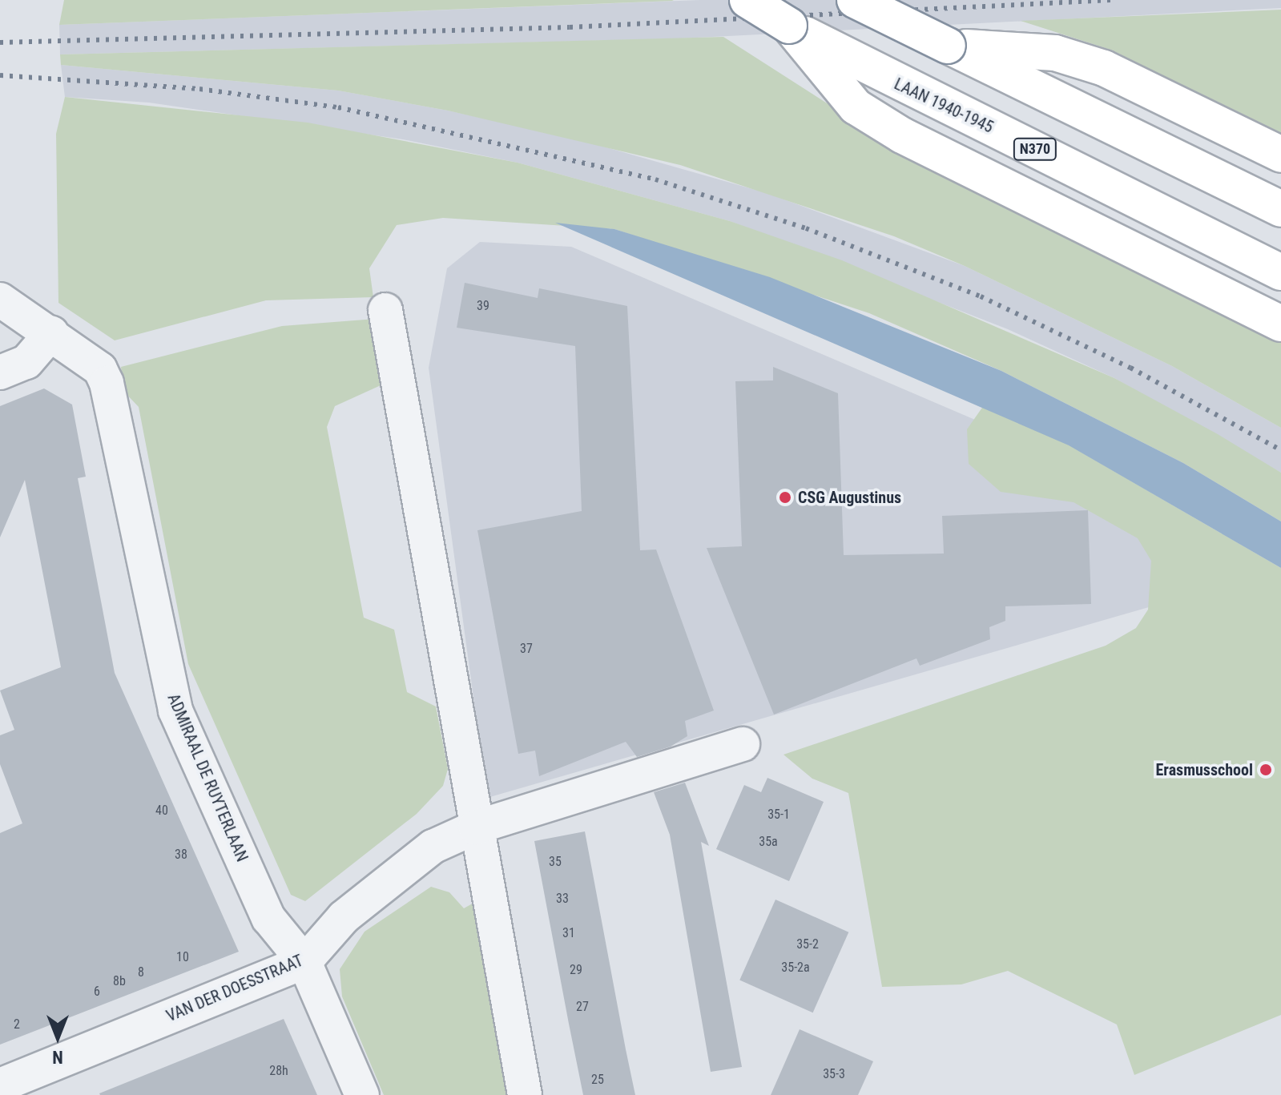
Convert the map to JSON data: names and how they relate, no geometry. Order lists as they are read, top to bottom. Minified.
{"streets":{"highway":["LAAN 1940-1945","N370"],"street":["ADMIRAAL DE RUYTERLAAN","VAN DER DOESSTRAAT"]},"crossings":[["LAAN 1940-1945","N370"],["ADMIRAAL DE RUYTERLAAN","VAN DER DOESSTRAAT"]],"places":["CSG Augustinus","Erasmusschool"],"house_numbers":["39","37","40","35-1","35a","38","35","33","31","35-2","10","35-2a","29","8","8b","6","27","2","28h","35-3","25"],"north":"bottom"}
